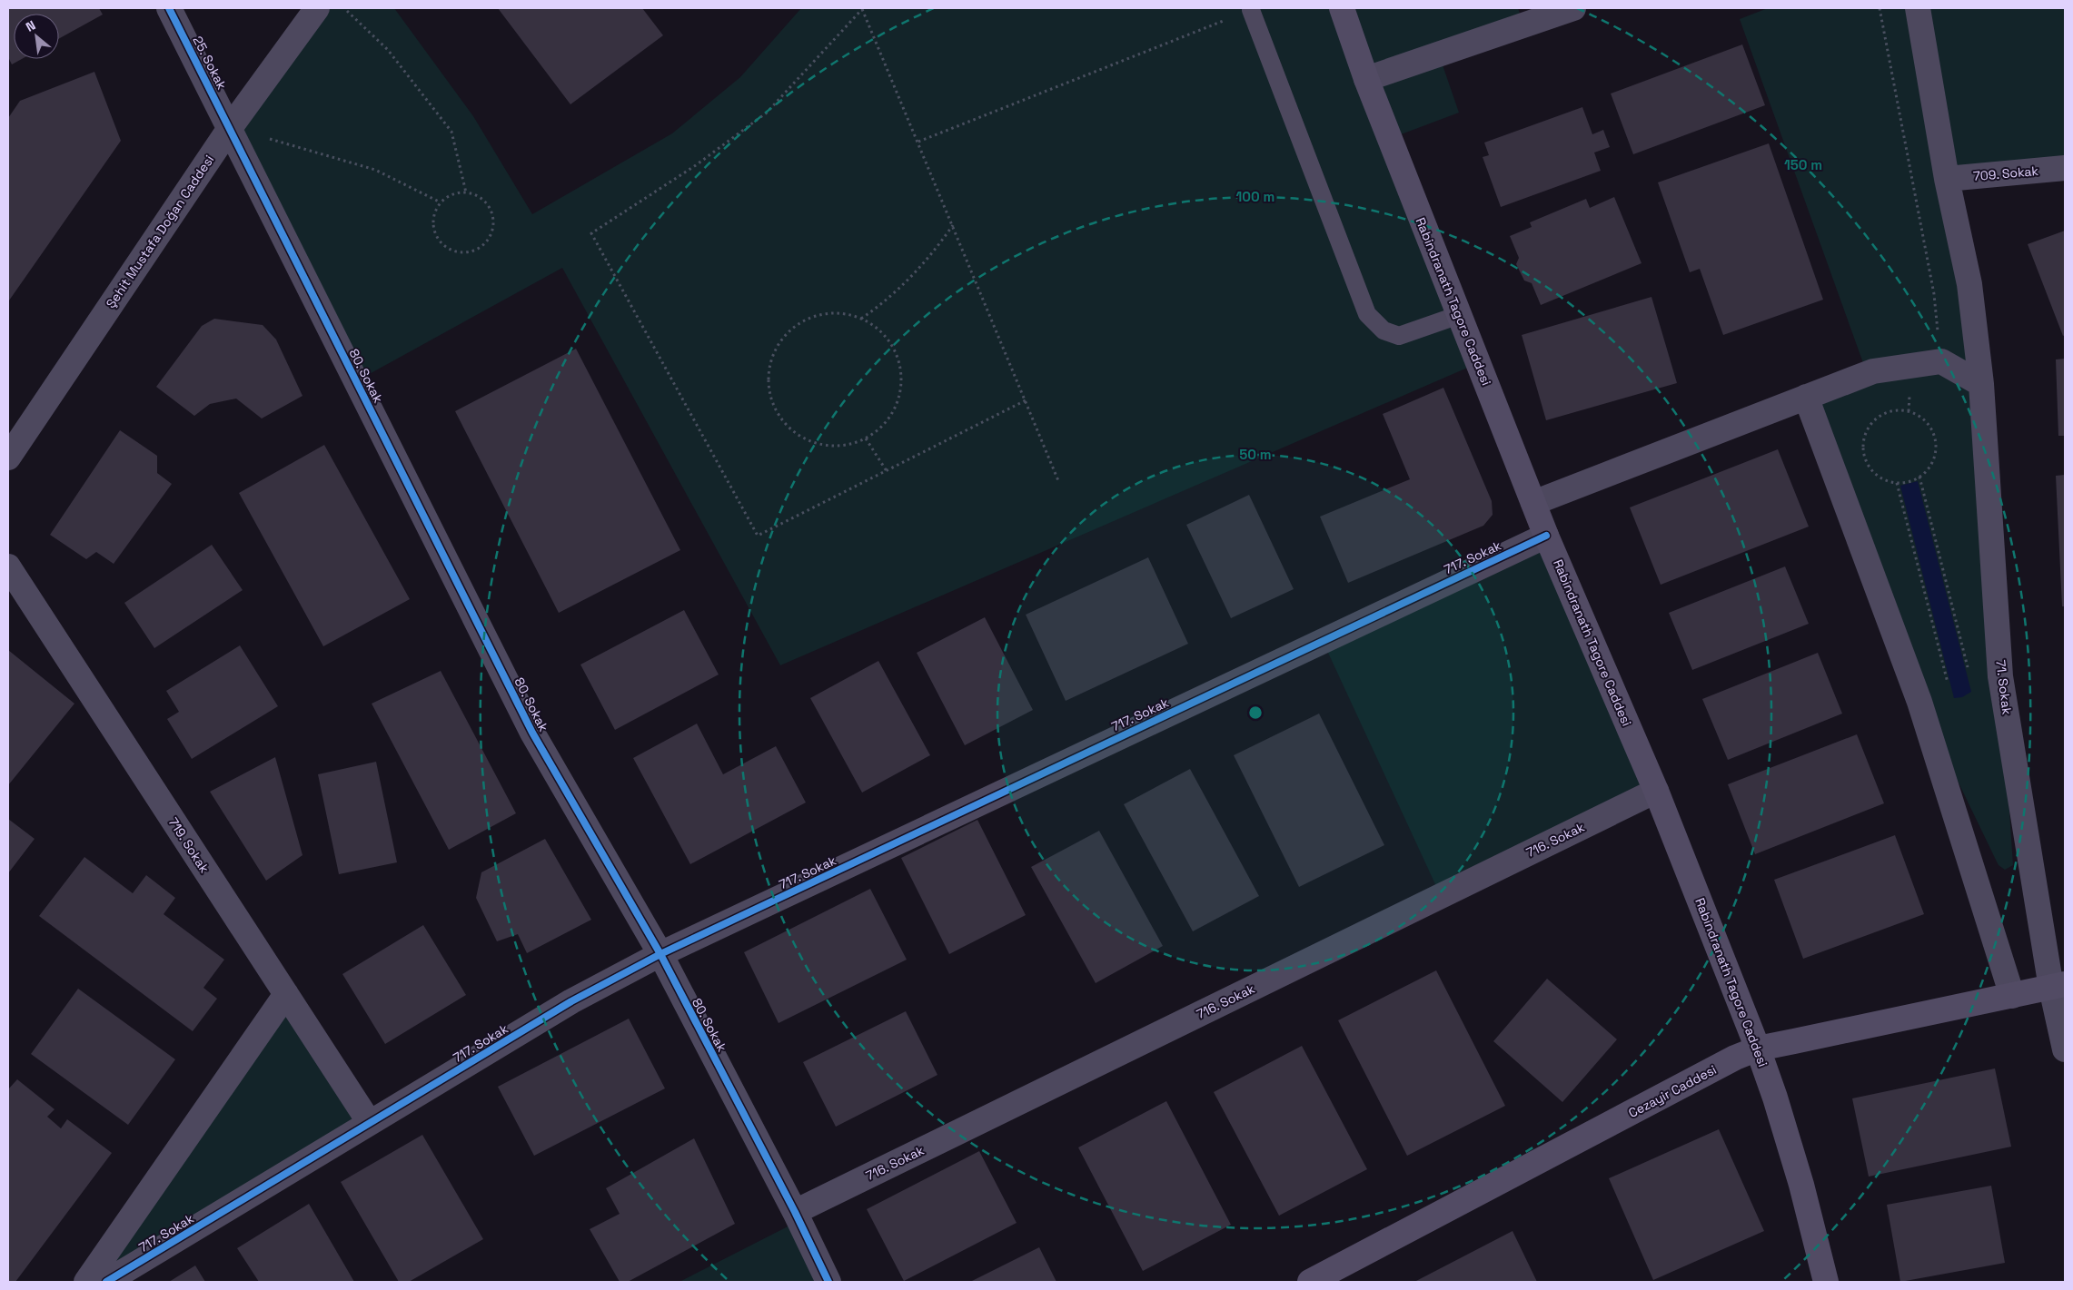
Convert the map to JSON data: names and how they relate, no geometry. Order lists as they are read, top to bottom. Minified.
{"streets":{"main road":["Rabindranath Tagore Caddesi","Cezayir Caddesi"],"street":["25. Sokak","709. Sokak","Şehit Mustafa Doğan Caddesi","80. Sokak","717. Sokak","71. Sokak","716. Sokak","719. Sokak"]},"crossings":[["25. Sokak","Şehit Mustafa Doğan Caddesi"],["25. Sokak","80. Sokak"],["709. Sokak","71. Sokak"],["Şehit Mustafa Doğan Caddesi","80. Sokak"],["Rabindranath Tagore Caddesi","717. Sokak"],["Rabindranath Tagore Caddesi","716. Sokak"],["Rabindranath Tagore Caddesi","Cezayir Caddesi"],["80. Sokak","717. Sokak"],["80. Sokak","716. Sokak"],["717. Sokak","719. Sokak"],["71. Sokak","Cezayir Caddesi"]],"north":"top left","rings":["150 m","100 m","50 m"]}
